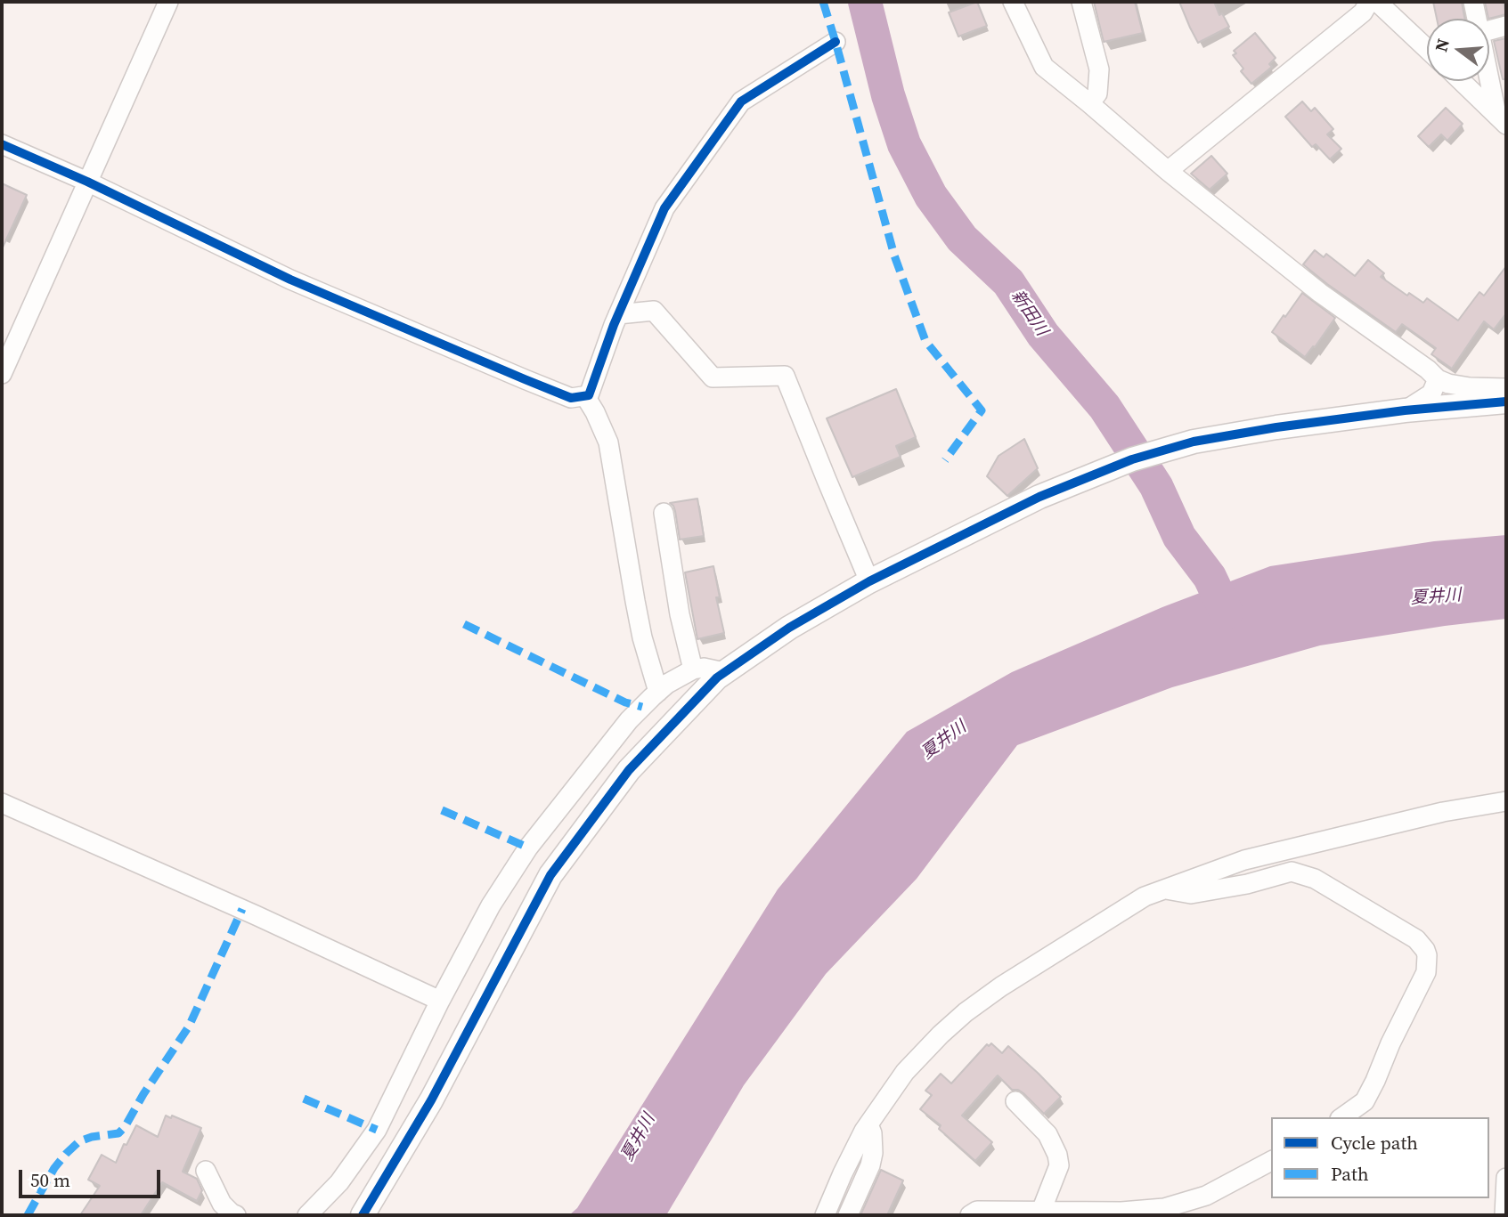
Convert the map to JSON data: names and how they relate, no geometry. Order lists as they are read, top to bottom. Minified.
{"water":["新田川","夏井川"],"legend":["Cycle path","Path"],"scale_bar":"50 m","north":"left"}
